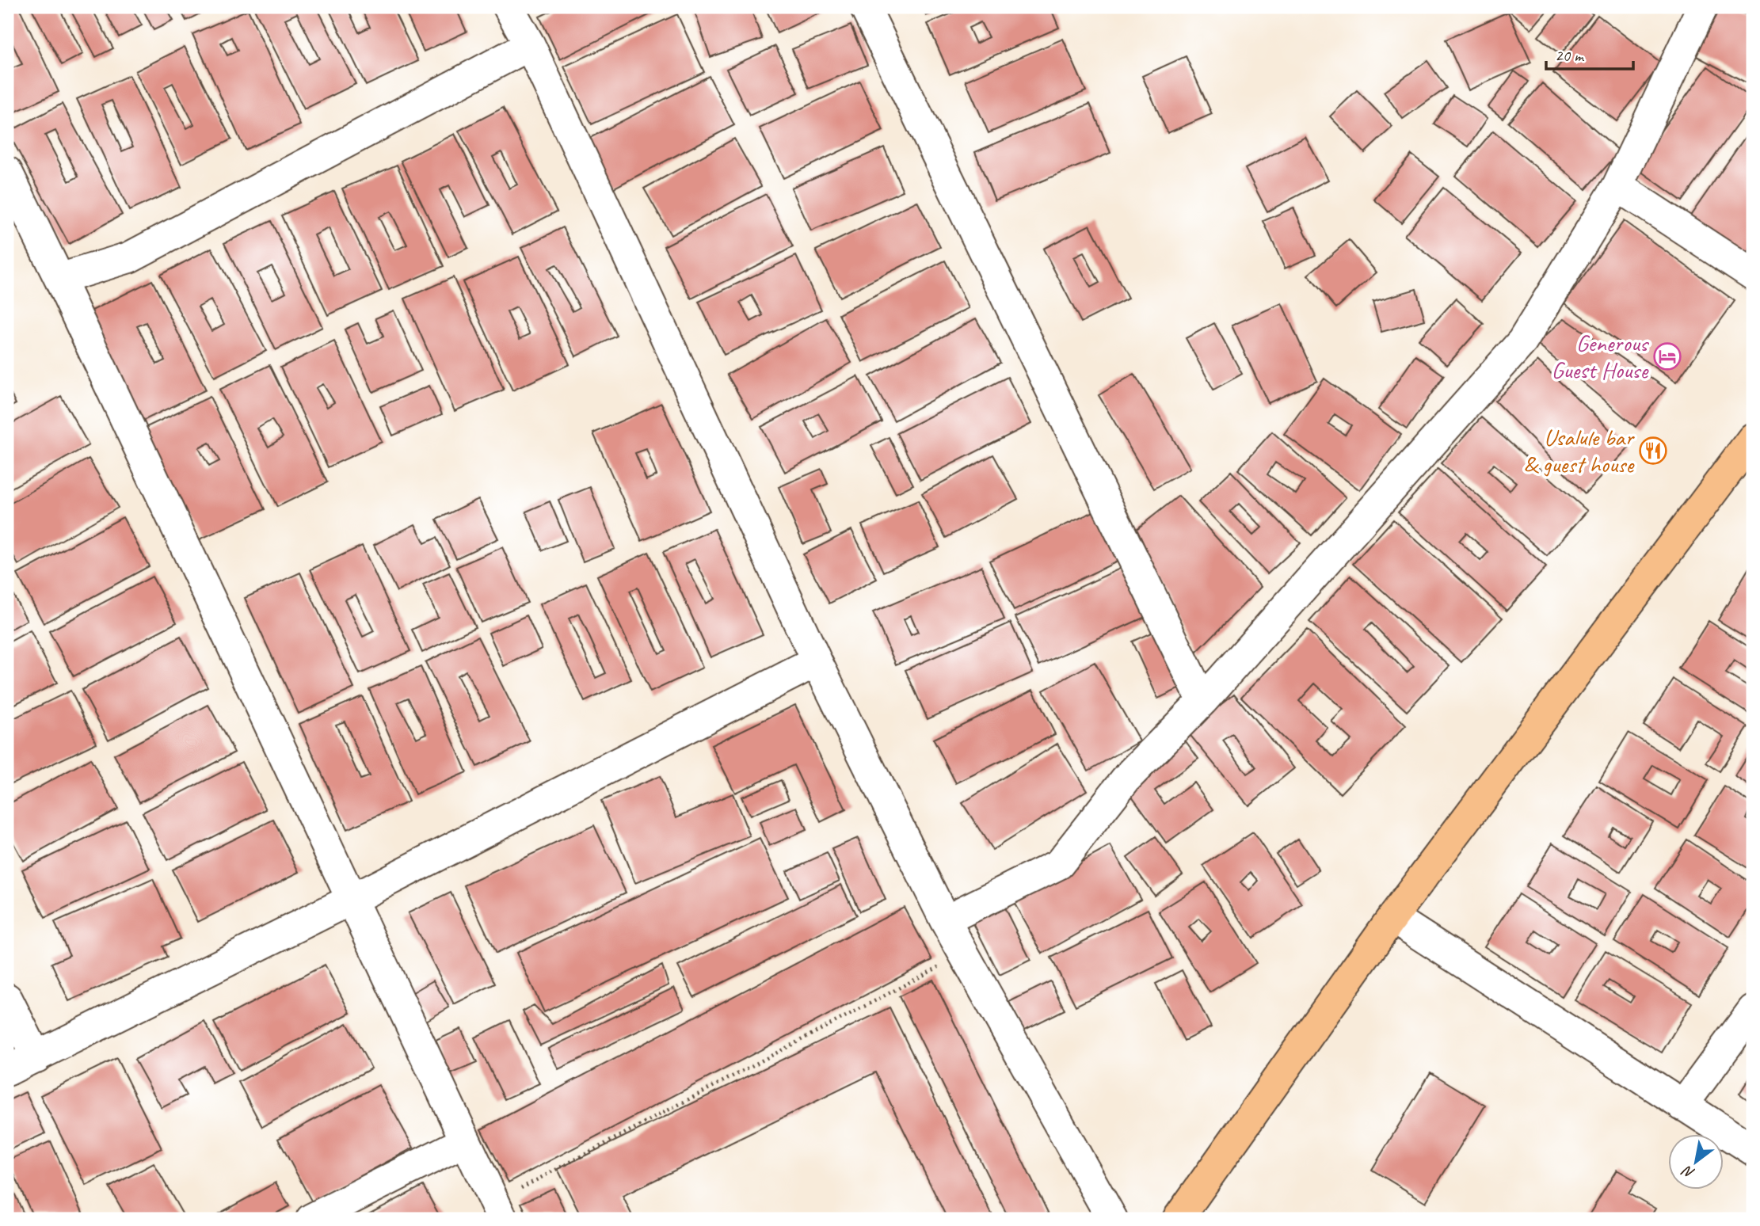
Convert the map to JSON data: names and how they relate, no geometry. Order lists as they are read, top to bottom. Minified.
{"places":{"hotel":["Generous Guest House"],"restaurant":["Usalule bar & guest house"]},"scale_bar":"20 m","north":"bottom left"}
